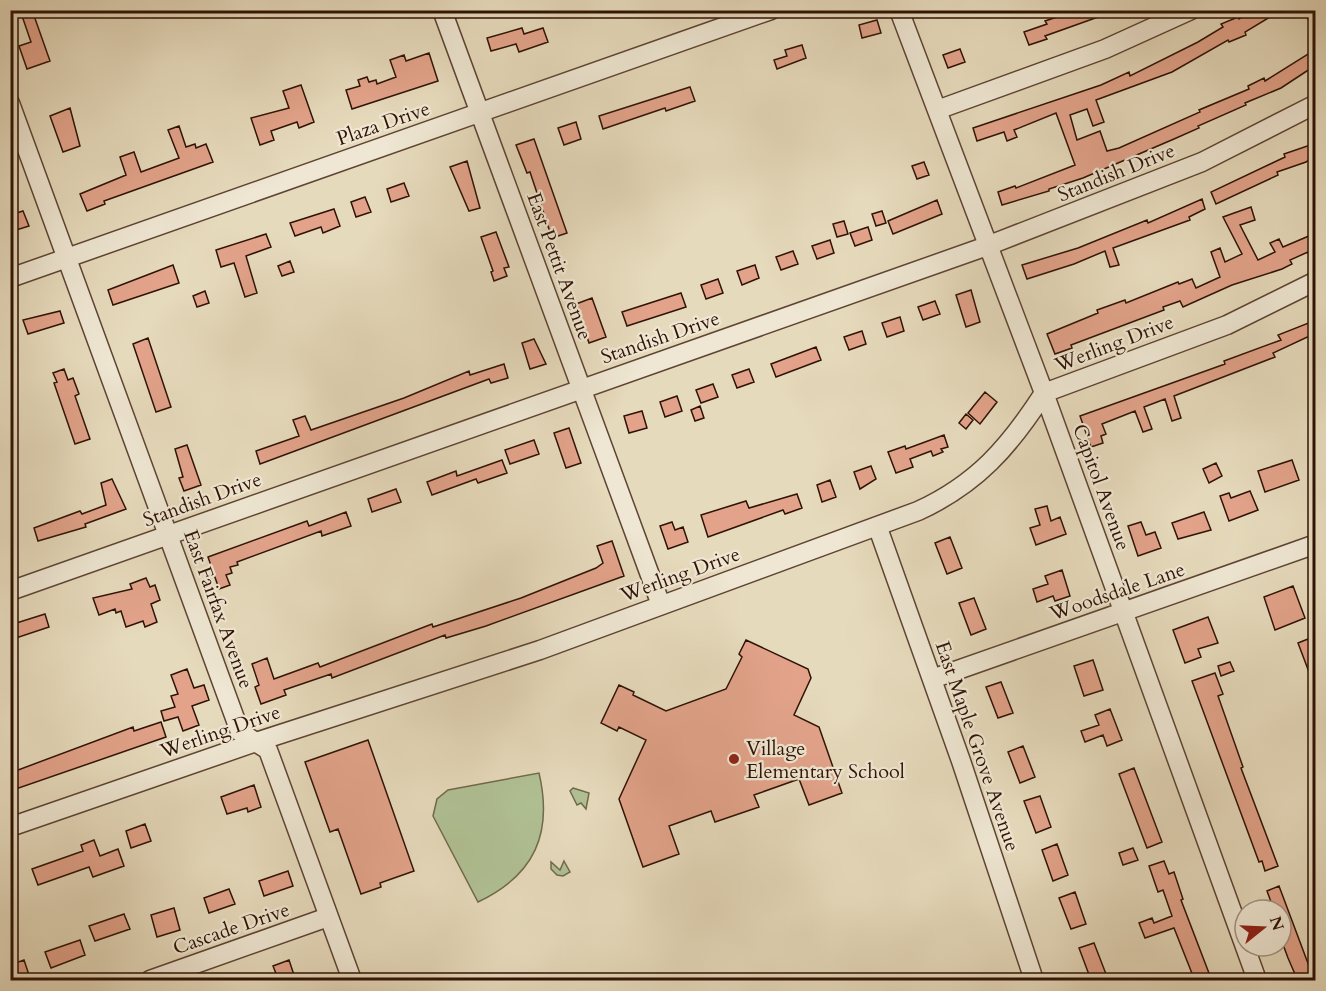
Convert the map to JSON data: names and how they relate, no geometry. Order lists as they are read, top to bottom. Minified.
{"streets":{"street":["Plaza Drive","Standish Drive","East Pettit Avenue","Werling Drive","Capitol Avenue","Woodsdale Lane","East Fairfax Avenue","East Maple Grove Avenue","Cascade Drive"]},"crossings":[["Plaza Drive","East Pettit Avenue"],["Plaza Drive","East Fairfax Avenue"],["Standish Drive","East Pettit Avenue"],["Standish Drive","Capitol Avenue"],["Standish Drive","East Fairfax Avenue"],["East Pettit Avenue","Werling Drive"],["Werling Drive","Capitol Avenue"],["Werling Drive","East Fairfax Avenue"],["Werling Drive","East Maple Grove Avenue"],["Capitol Avenue","Woodsdale Lane"],["Woodsdale Lane","East Maple Grove Avenue"],["East Fairfax Avenue","Cascade Drive"]],"places":["Village Elementary School"],"north":"right"}
